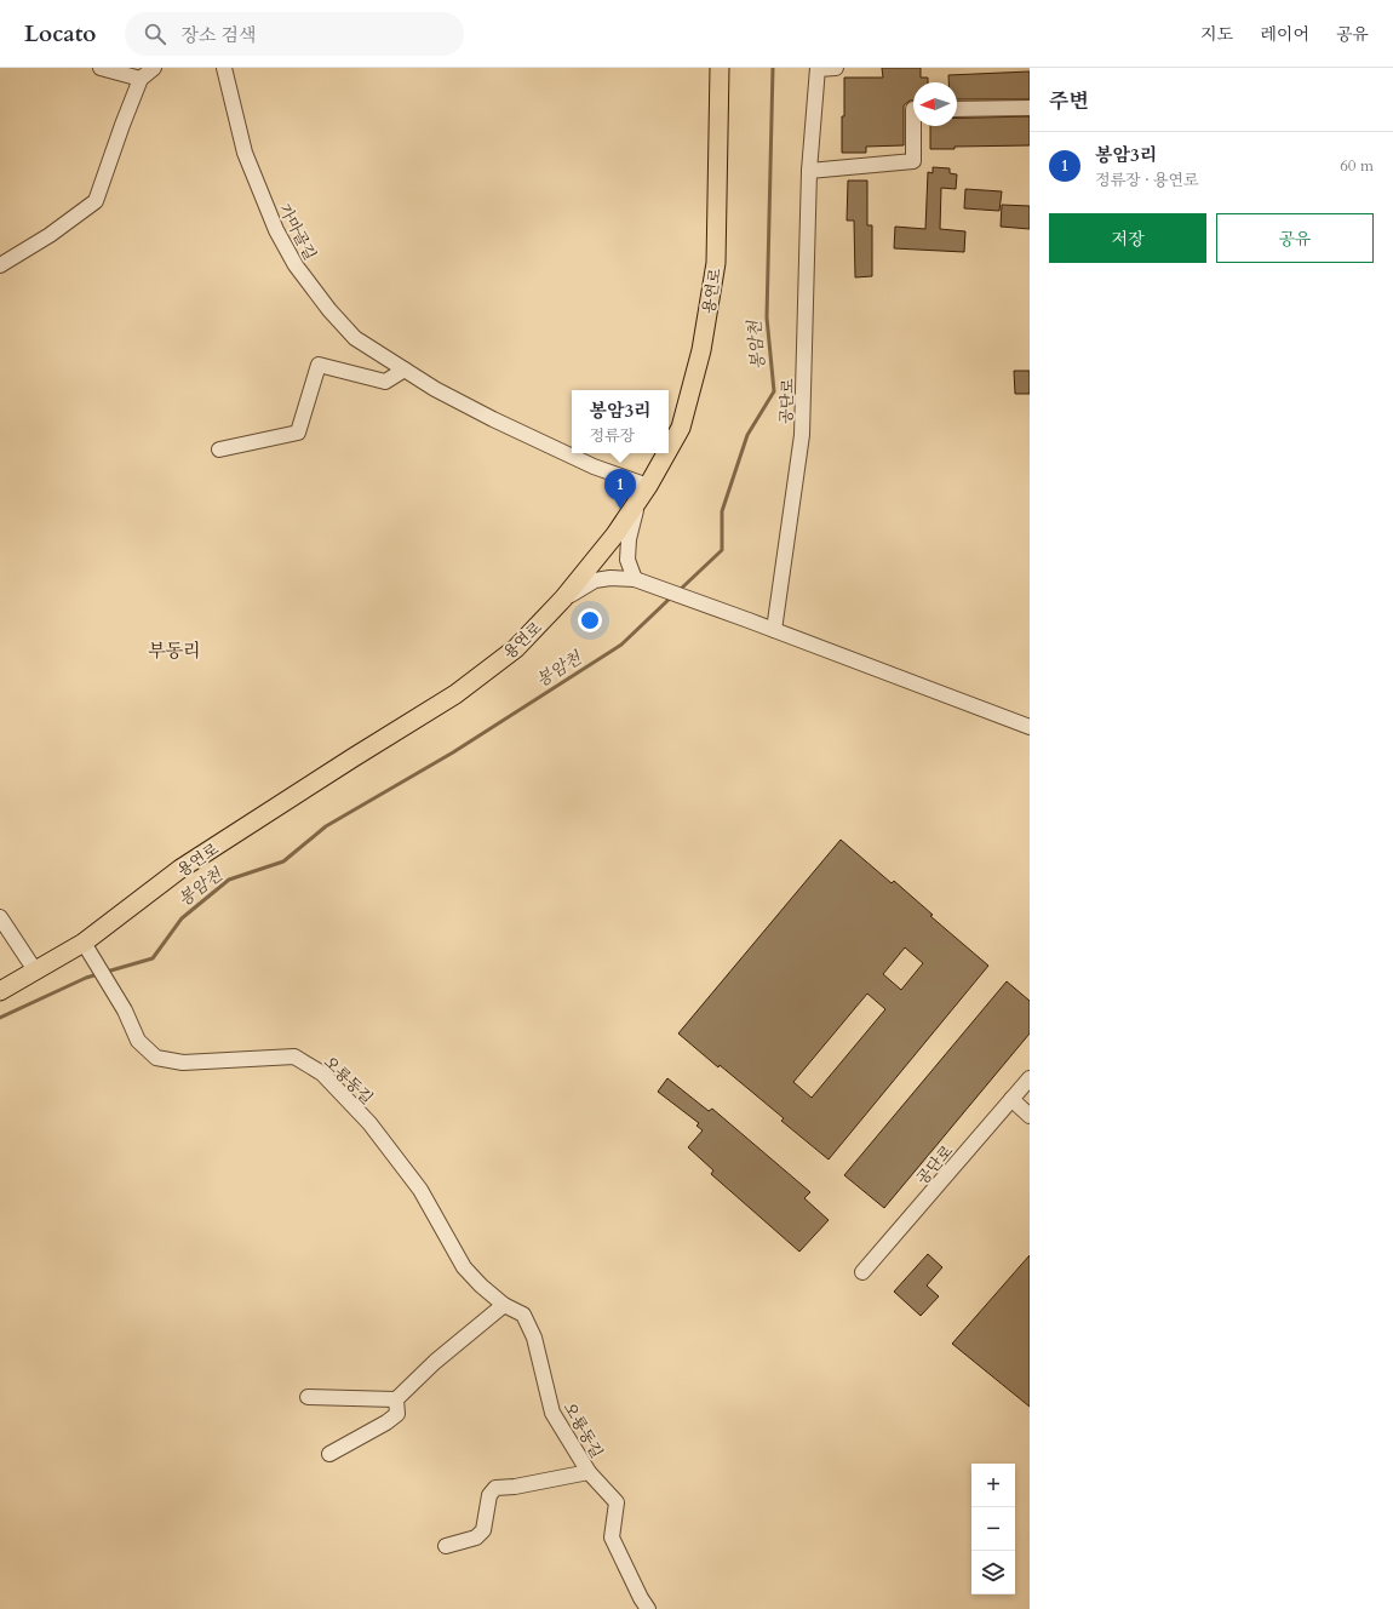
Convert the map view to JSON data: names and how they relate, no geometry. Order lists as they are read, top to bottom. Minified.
{"streets":{"main road":["용연로"],"street":["가마골길","공단로","오룡동길"]},"crossings":[["가마골길","용연로"],["용연로","오룡동길"]],"districts":["부동리"],"water":["봉암천"],"north":"left","page":{"header":"Locato","search":"장소 검색","nav":["지도","레이어","공유"],"heading":"주변","list":[{"mark":"1","name":"봉암3리","note":"정류장 · 용연로","value":"60 m"}],"buttons":["저장","공유"],"popup":["봉암3리","정류장"],"pins":"1","map_buttons":["+","−"]}}
